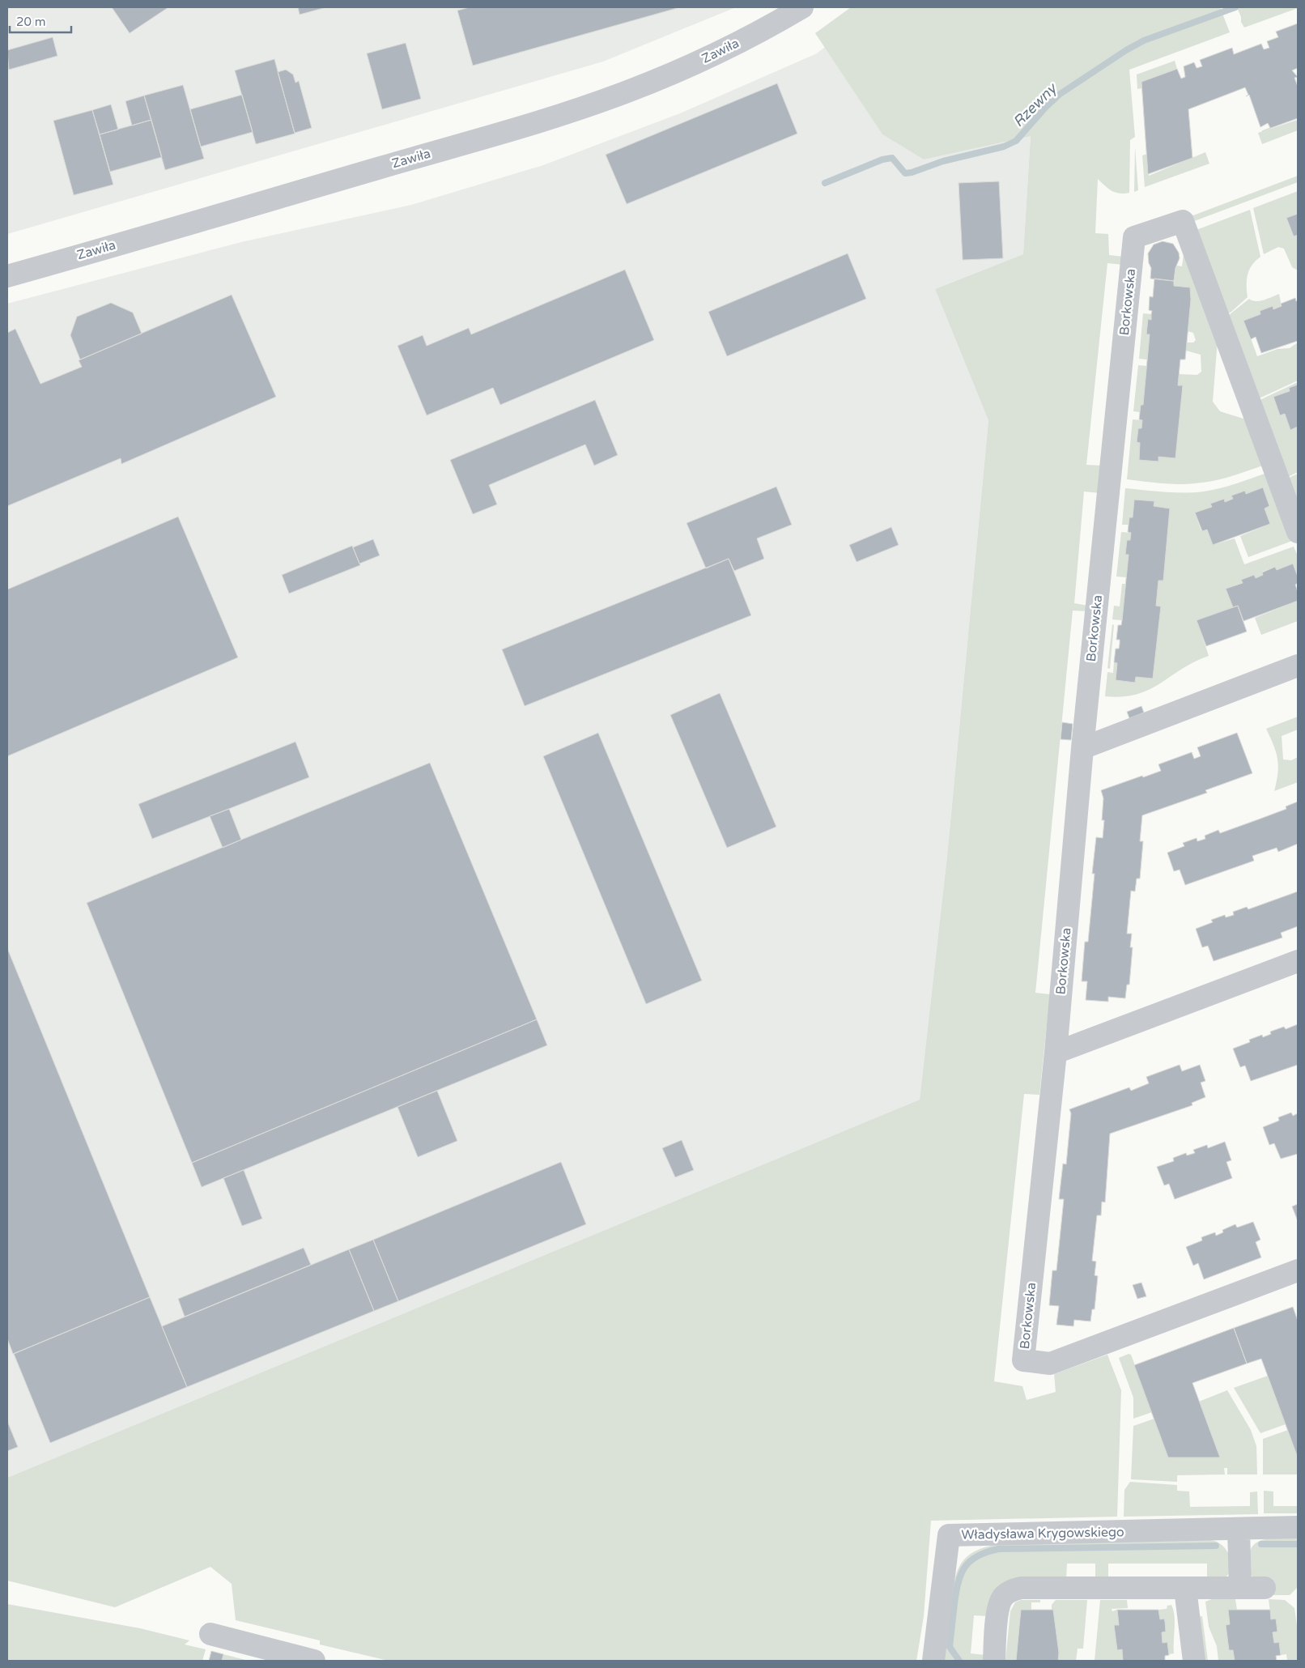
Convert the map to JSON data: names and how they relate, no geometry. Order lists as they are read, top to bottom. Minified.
{"streets":{"street":["Zawiła","Borkowska","Władysława Krygowskiego"]},"water":["Rzewny"],"scale_bar":"20 m"}
